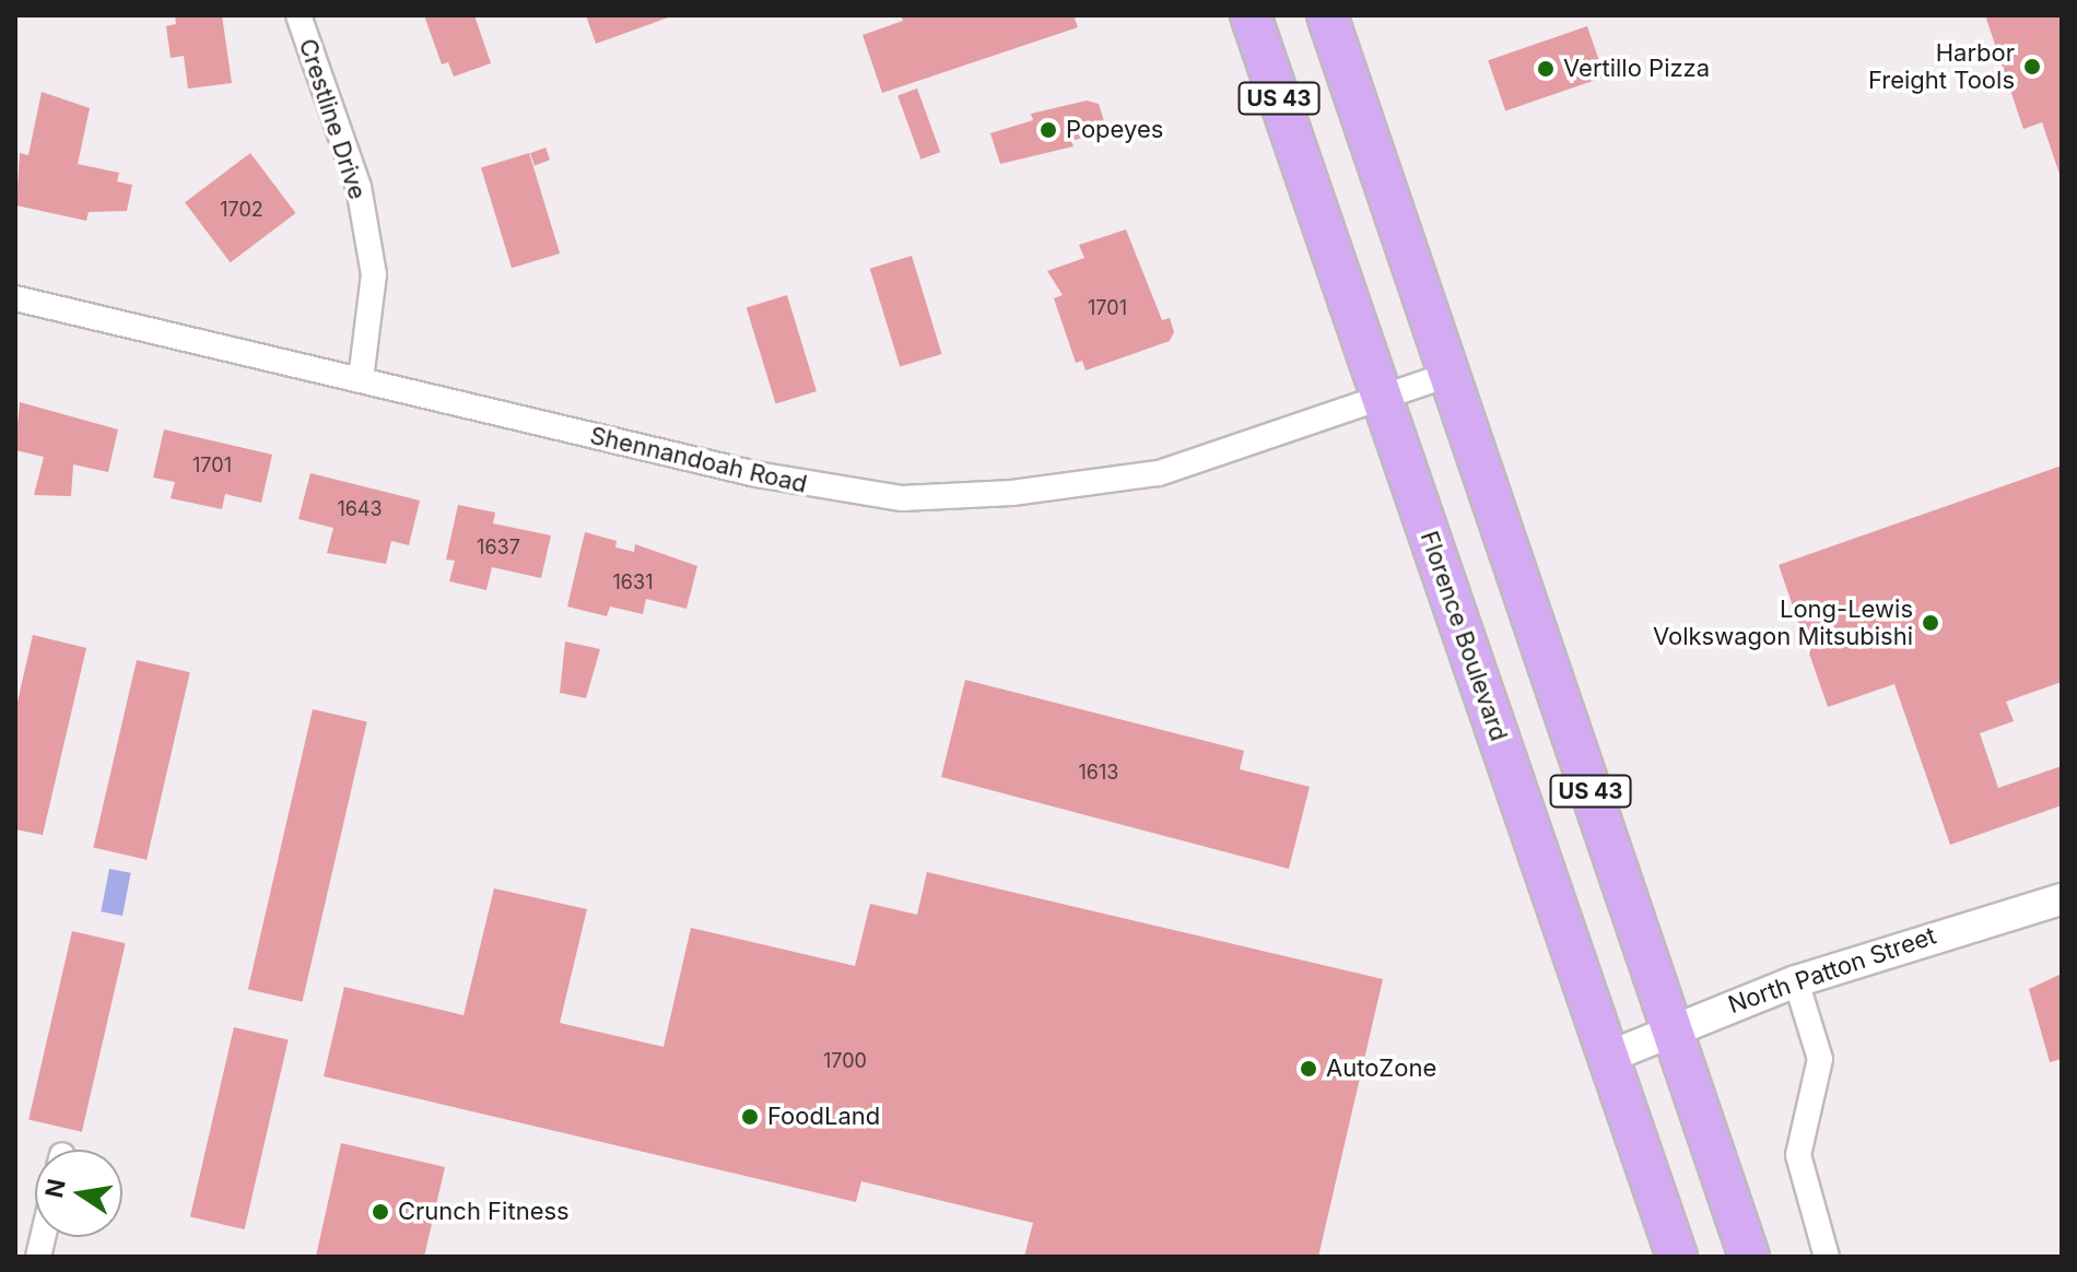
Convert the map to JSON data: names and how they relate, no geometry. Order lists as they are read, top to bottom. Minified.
{"streets":{"highway":["US 43","Florence Boulevard"],"street":["Crestline Drive","Shennandoah Road","North Patton Street"]},"crossings":[["US 43","Shennandoah Road"],["US 43","North Patton Street"],["Crestline Drive","Shennandoah Road"],["Shennandoah Road","Florence Boulevard"],["Florence Boulevard","North Patton Street"]],"places":["Harbor Freight Tools","Vertillo Pizza","Popeyes","Long-Lewis Volkswagon Mitsubishi","AutoZone","FoodLand","Crunch Fitness"],"house_numbers":["1702","1701","1701","1643","1637","1631","1613","1700"],"north":"left"}
